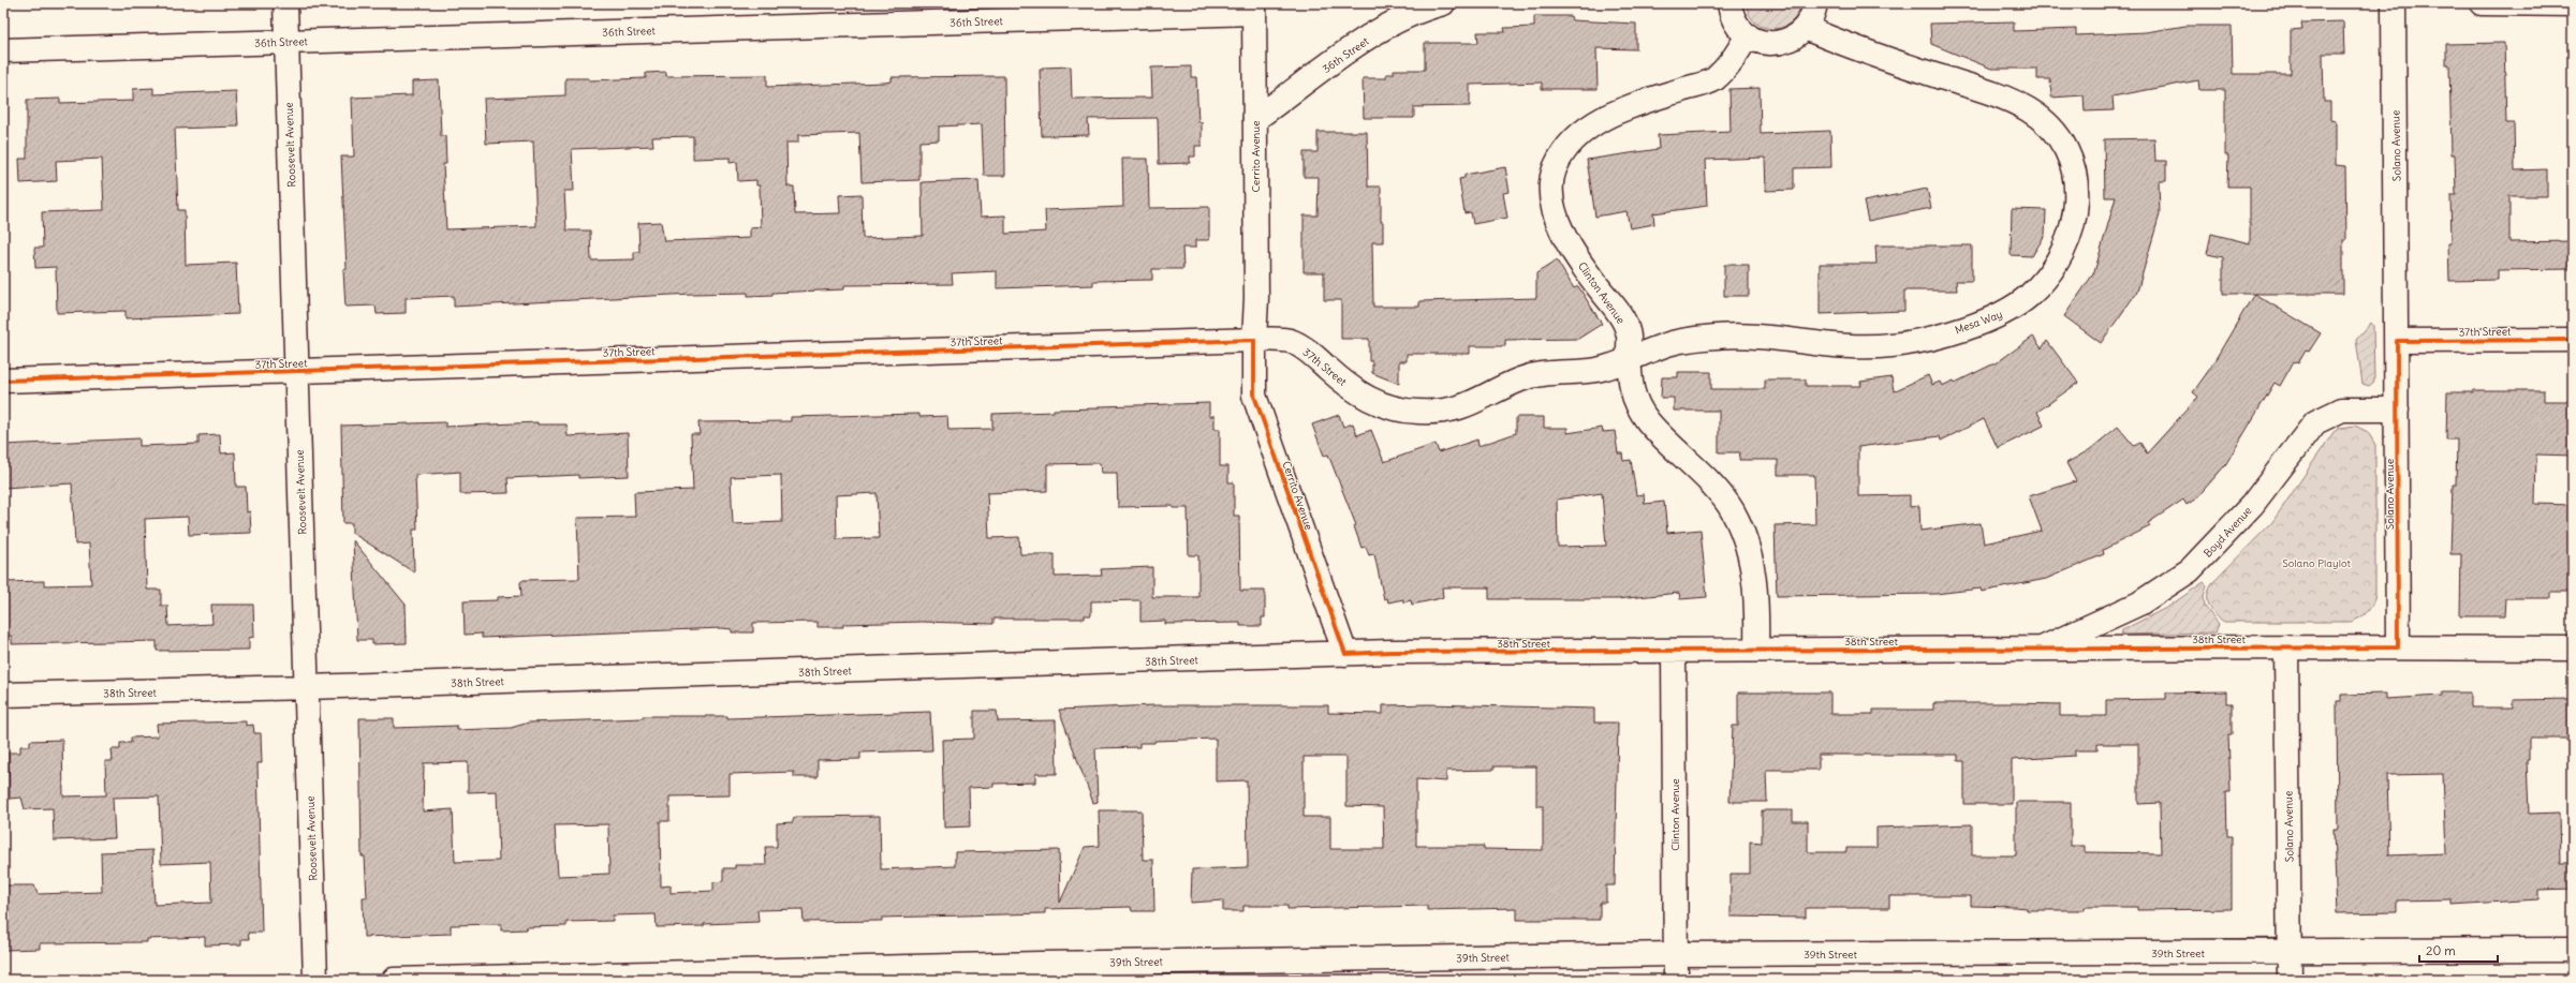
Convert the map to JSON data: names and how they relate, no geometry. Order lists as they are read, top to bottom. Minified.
{"streets":{"street":["36th Street","Roosevelt Avenue","Solano Avenue","Cerrito Avenue","Clinton Avenue","Mesa Way","37th Street","Boyd Avenue","38th Street","39th Street"]},"crossings":[["36th Street","Roosevelt Avenue"],["36th Street","Cerrito Avenue"],["Roosevelt Avenue","37th Street"],["Roosevelt Avenue","38th Street"],["Solano Avenue","37th Street"],["Solano Avenue","Boyd Avenue"],["Solano Avenue","38th Street"],["Solano Avenue","39th Street"],["Cerrito Avenue","37th Street"],["Cerrito Avenue","38th Street"],["Clinton Avenue","Mesa Way"],["Clinton Avenue","37th Street"],["Clinton Avenue","38th Street"],["Clinton Avenue","39th Street"],["Mesa Way","37th Street"],["Boyd Avenue","38th Street"]],"parks":["Solano Playlot"],"scale_bar":"20 m"}
